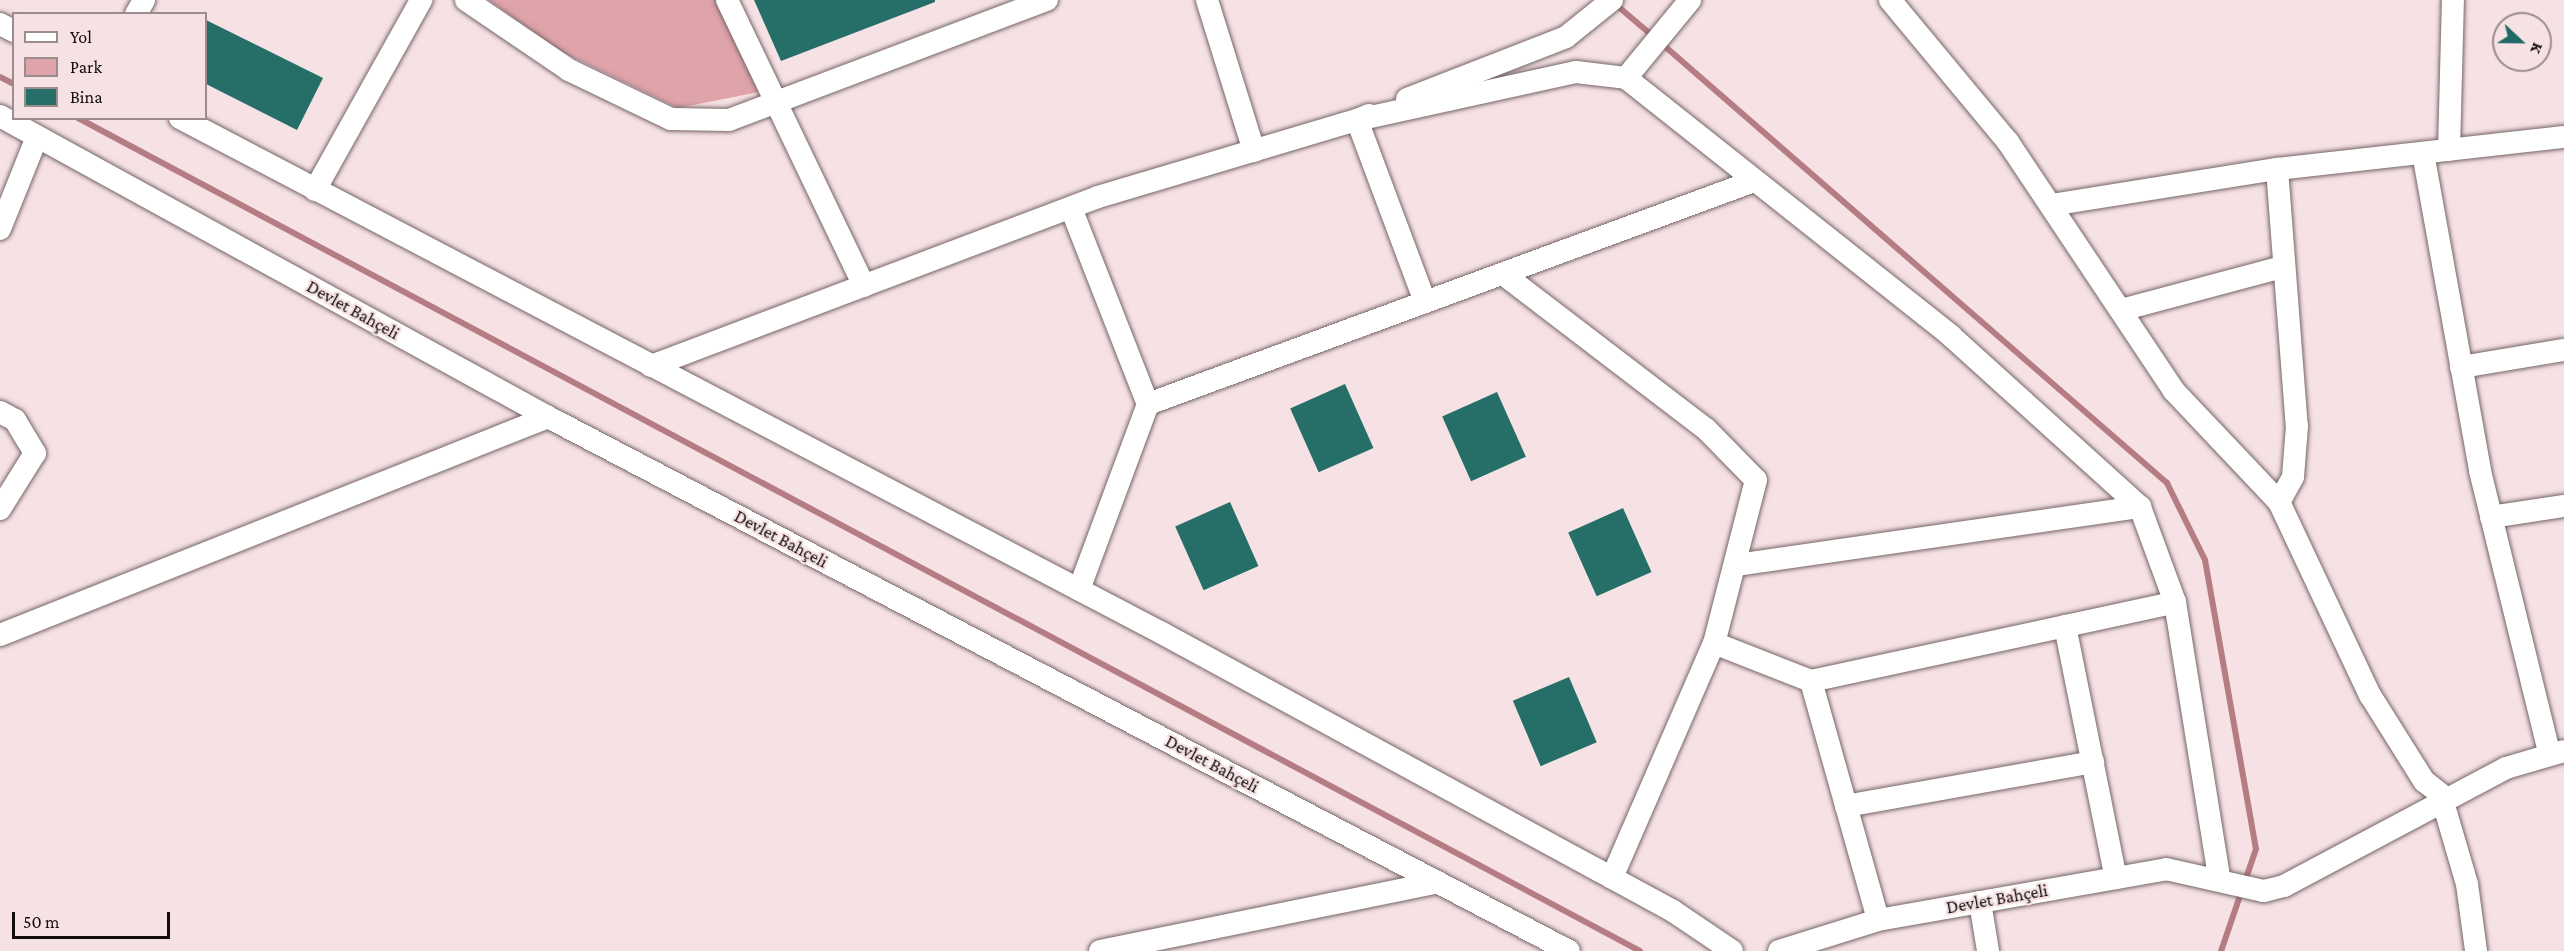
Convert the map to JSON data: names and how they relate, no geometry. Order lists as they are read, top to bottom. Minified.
{"streets":{"street":["Devlet Bahçeli"]},"legend":["Yol","Park","Bina"],"scale_bar":"50 m","north":"right"}
